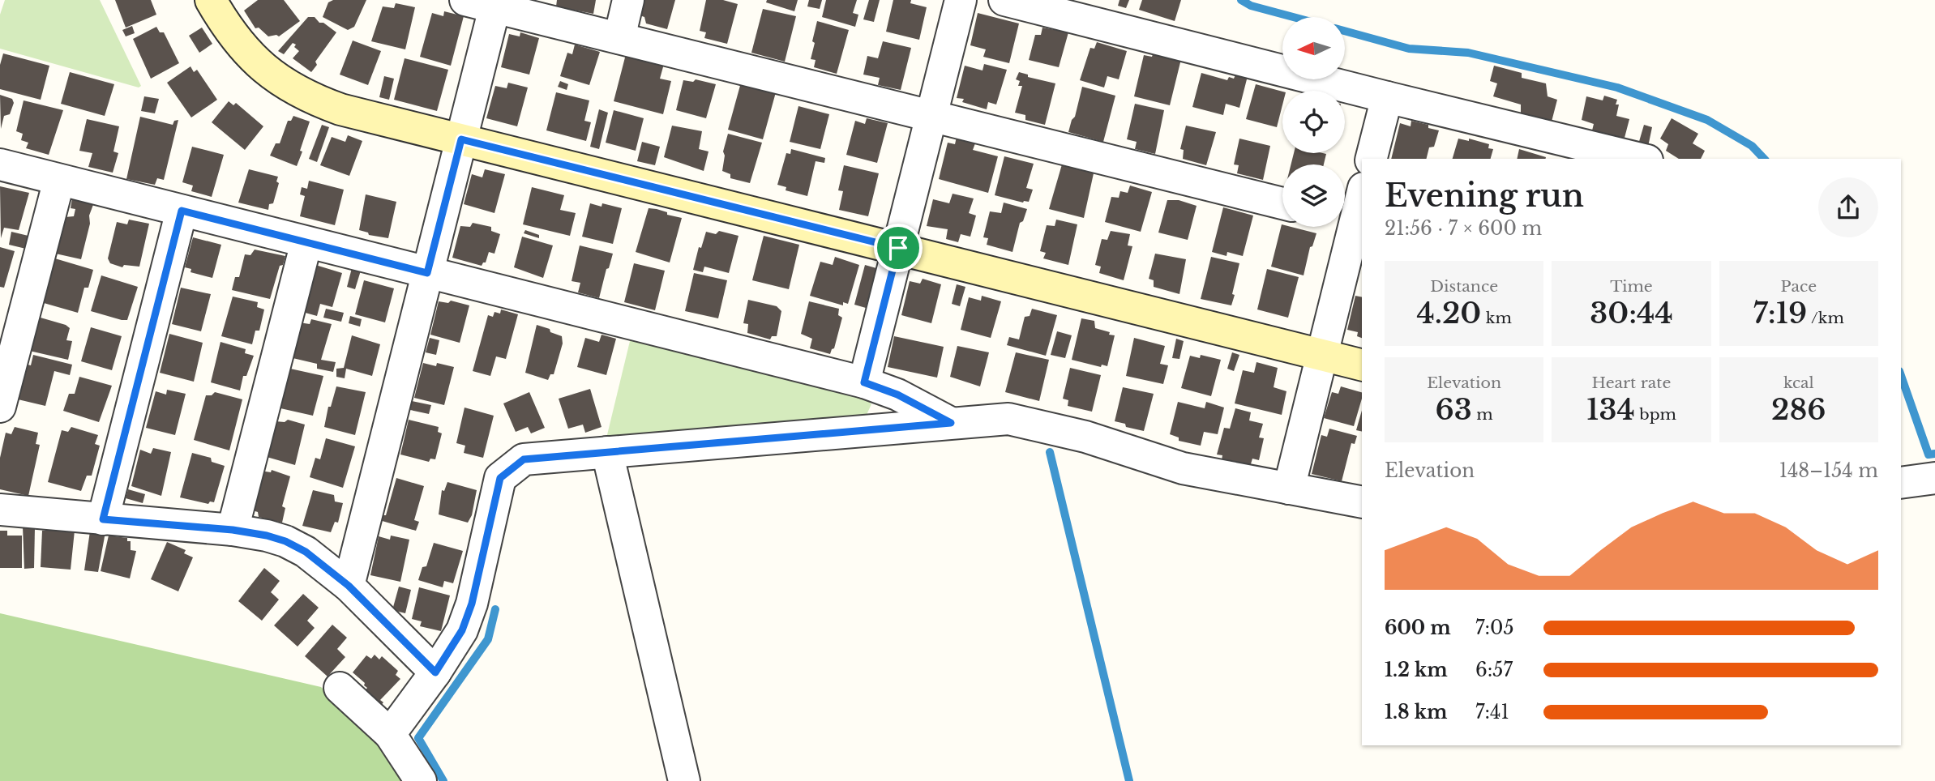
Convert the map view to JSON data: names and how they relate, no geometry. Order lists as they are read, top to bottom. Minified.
{"north":"left","page":{"heading":["Evening run","21:56 · 7 × 600 m"],"stats":[["Distance","4.20 km"],["Time","30:44"],["Pace","7:19 /km"],["Elevation","63 m"],["Heart rate","134 bpm"],["kcal","286"]],"chart":["Elevation","148–154 m"],"list":[{"name":"600 m","note":"7:05"},{"name":"1.2 km","note":"6:57"},{"name":"1.8 km","note":"7:41"}]}}
